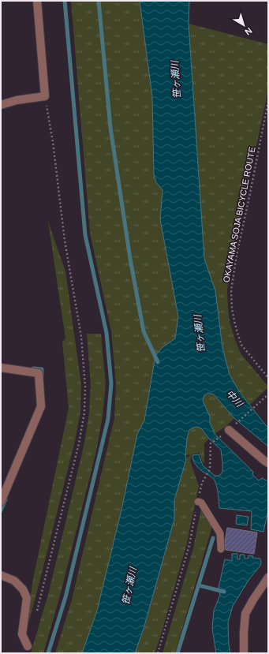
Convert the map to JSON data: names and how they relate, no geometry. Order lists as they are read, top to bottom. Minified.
{"streets":{"path":["OKAYAMA SOJA BICYCLE ROUTE"]},"water":["笹ヶ瀬川","中川"],"north":"bottom right"}
